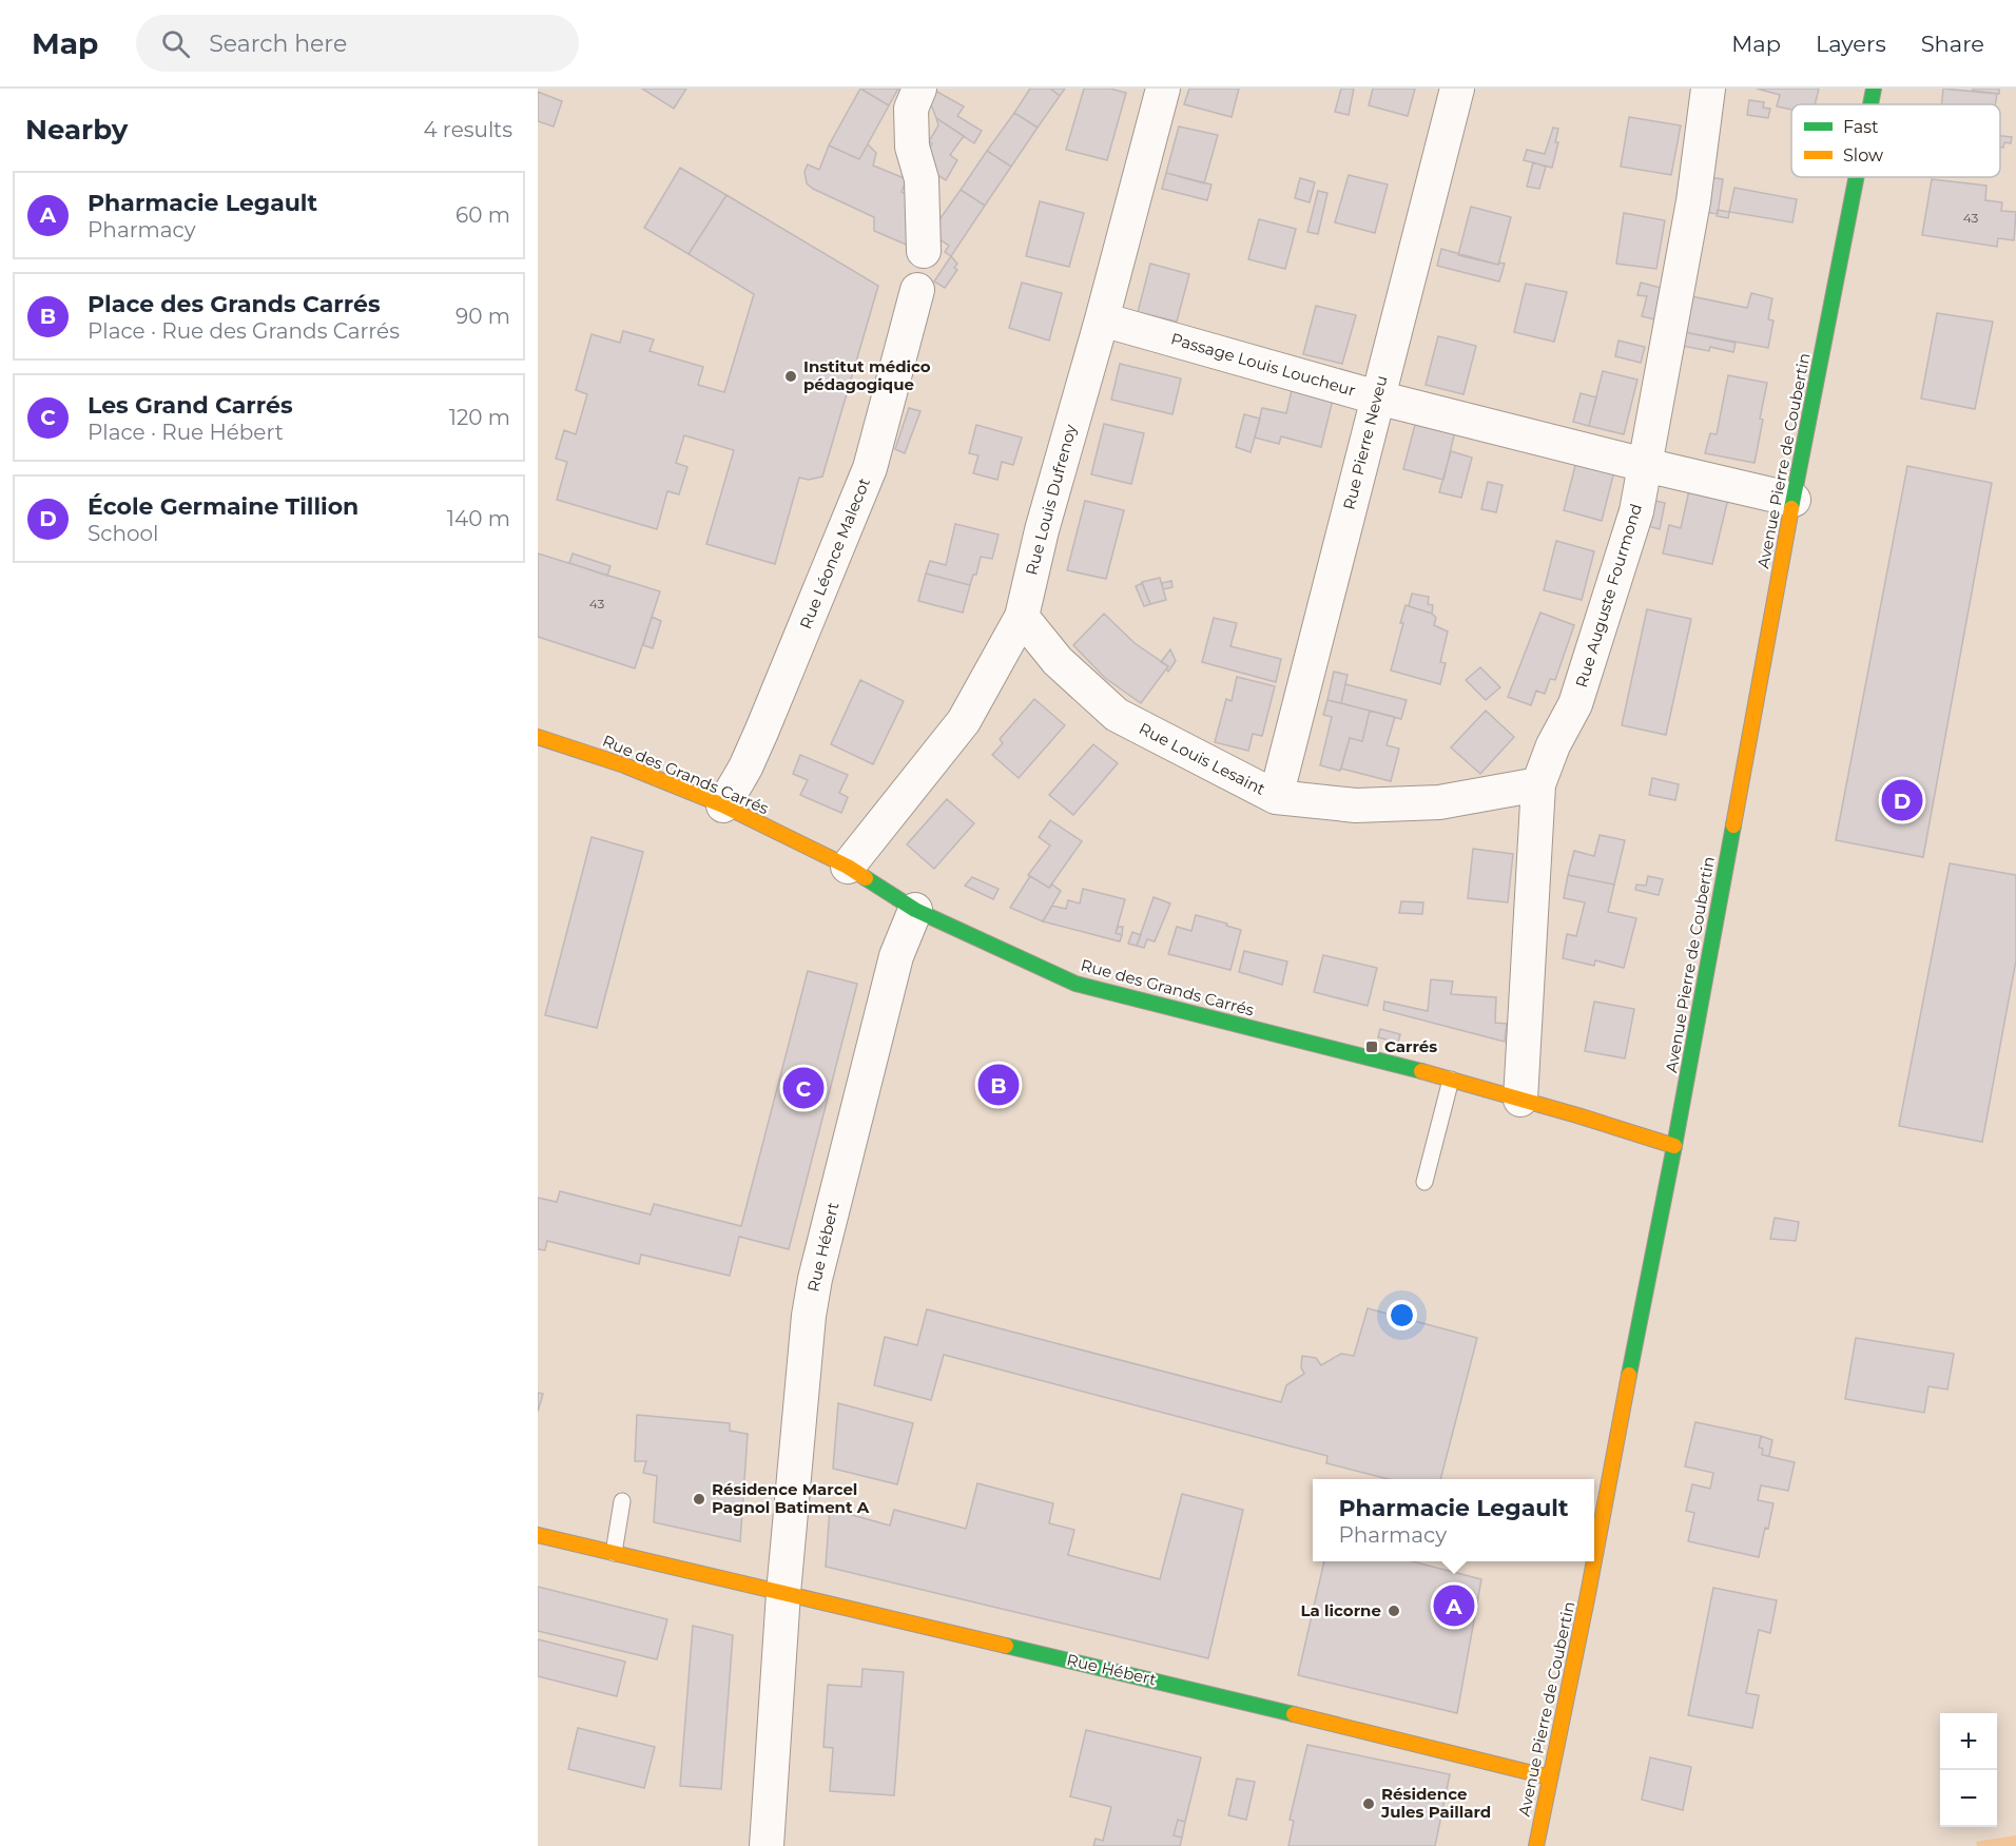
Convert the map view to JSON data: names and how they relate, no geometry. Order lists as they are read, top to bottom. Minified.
{"streets":{"street":["Passage Louis Loucheur","Rue Pierre Neveu","Avenue Pierre de Coubertin","Rue Louis Dufrenoy","Rue Léonce Malecot","Rue Auguste Fourmond","Rue Louis Lesaint","Rue des Grands Carrés","Rue Hébert"]},"crossings":[["Passage Louis Loucheur","Rue Pierre Neveu"],["Passage Louis Loucheur","Avenue Pierre de Coubertin"],["Passage Louis Loucheur","Rue Louis Dufrenoy"],["Passage Louis Loucheur","Rue Auguste Fourmond"],["Rue Pierre Neveu","Rue Louis Lesaint"],["Avenue Pierre de Coubertin","Rue des Grands Carrés"],["Avenue Pierre de Coubertin","Rue Hébert"],["Rue Louis Dufrenoy","Rue Louis Lesaint"],["Rue Louis Dufrenoy","Rue des Grands Carrés"],["Rue Léonce Malecot","Rue des Grands Carrés"],["Rue Auguste Fourmond","Rue Louis Lesaint"],["Rue Auguste Fourmond","Rue des Grands Carrés"],["Rue des Grands Carrés","Rue Hébert"]],"places":{"other":["Institut médico pédagogique","Résidence Marcel Pagnol Batiment A","La licorne","Résidence Jules Paillard"],"transit":["Carrés"]},"house_numbers":["43","43"],"legend":["Fast","Slow"],"page":{"header":"Map","search":"Search here","nav":["Map","Layers","Share"],"heading":["Nearby","4 results"],"list":[{"mark":"A","name":"Pharmacie Legault","note":"Pharmacy","value":"60 m"},{"mark":"B","name":"Place des Grands Carrés","note":"Place · Rue des Grands Carrés","value":"90 m"},{"mark":"C","name":"Les Grand Carrés","note":"Place · Rue Hébert","value":"120 m"},{"mark":"D","name":"École Germaine Tillion","note":"School","value":"140 m"}],"pins":["D","B","C","A"],"popup":["Pharmacie Legault","Pharmacy"],"map_buttons":["+","−"]}}
